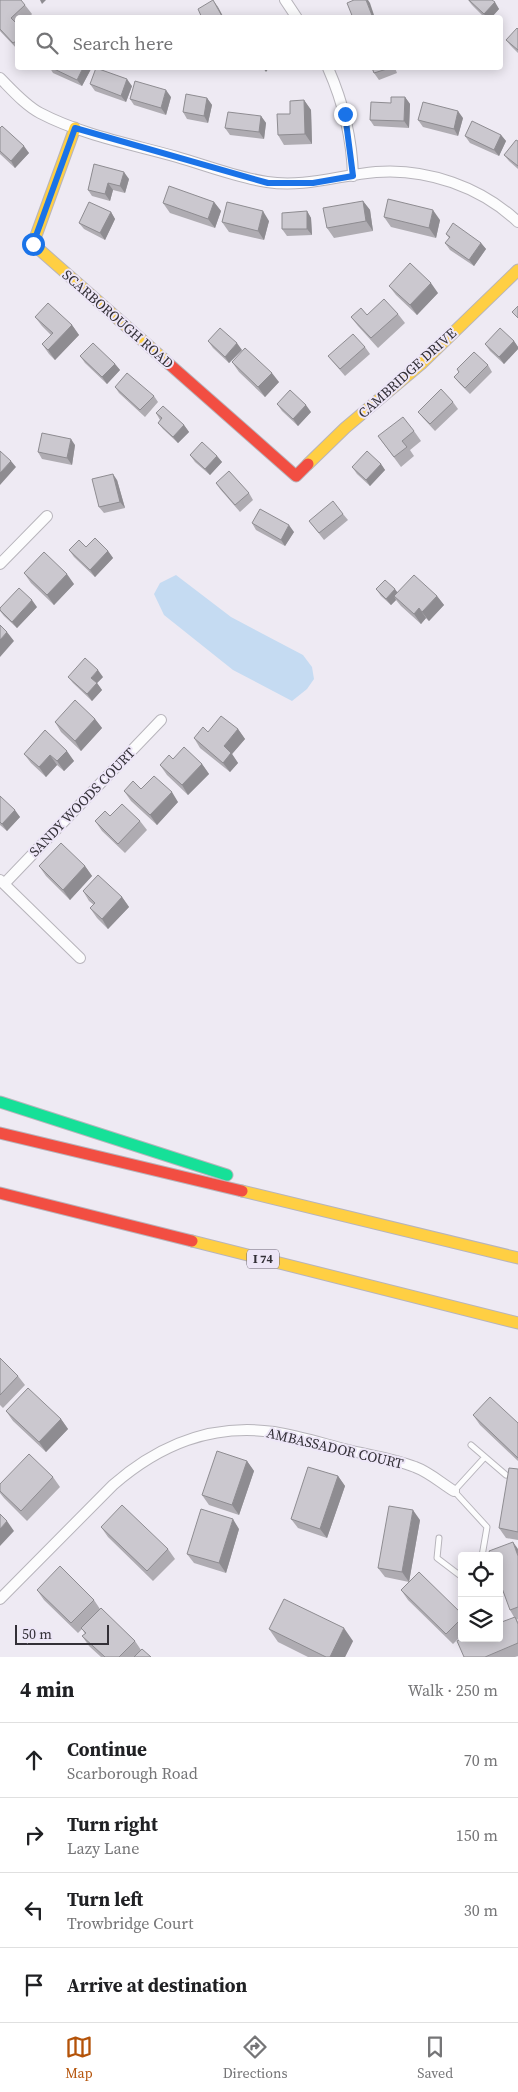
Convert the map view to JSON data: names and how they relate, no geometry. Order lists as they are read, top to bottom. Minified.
{"streets":{"main road":["SCARBOROUGH ROAD","CAMBRIDGE DRIVE","I 74"],"street":["SANDY WOODS COURT","AMBASSADOR COURT"]},"crossings":[["SCARBOROUGH ROAD","CAMBRIDGE DRIVE"]],"scale_bar":"50 m","page":{"search":"Search here","scale":"50 m","heading":["4 min","Walk · 250 m"],"list":[["Continue","Scarborough Road","70 m"],["Turn right","Lazy Lane","150 m"],["Turn left","Trowbridge Court","30 m"],"Arrive at destination"],"nav":["Map","Directions","Saved"]}}
